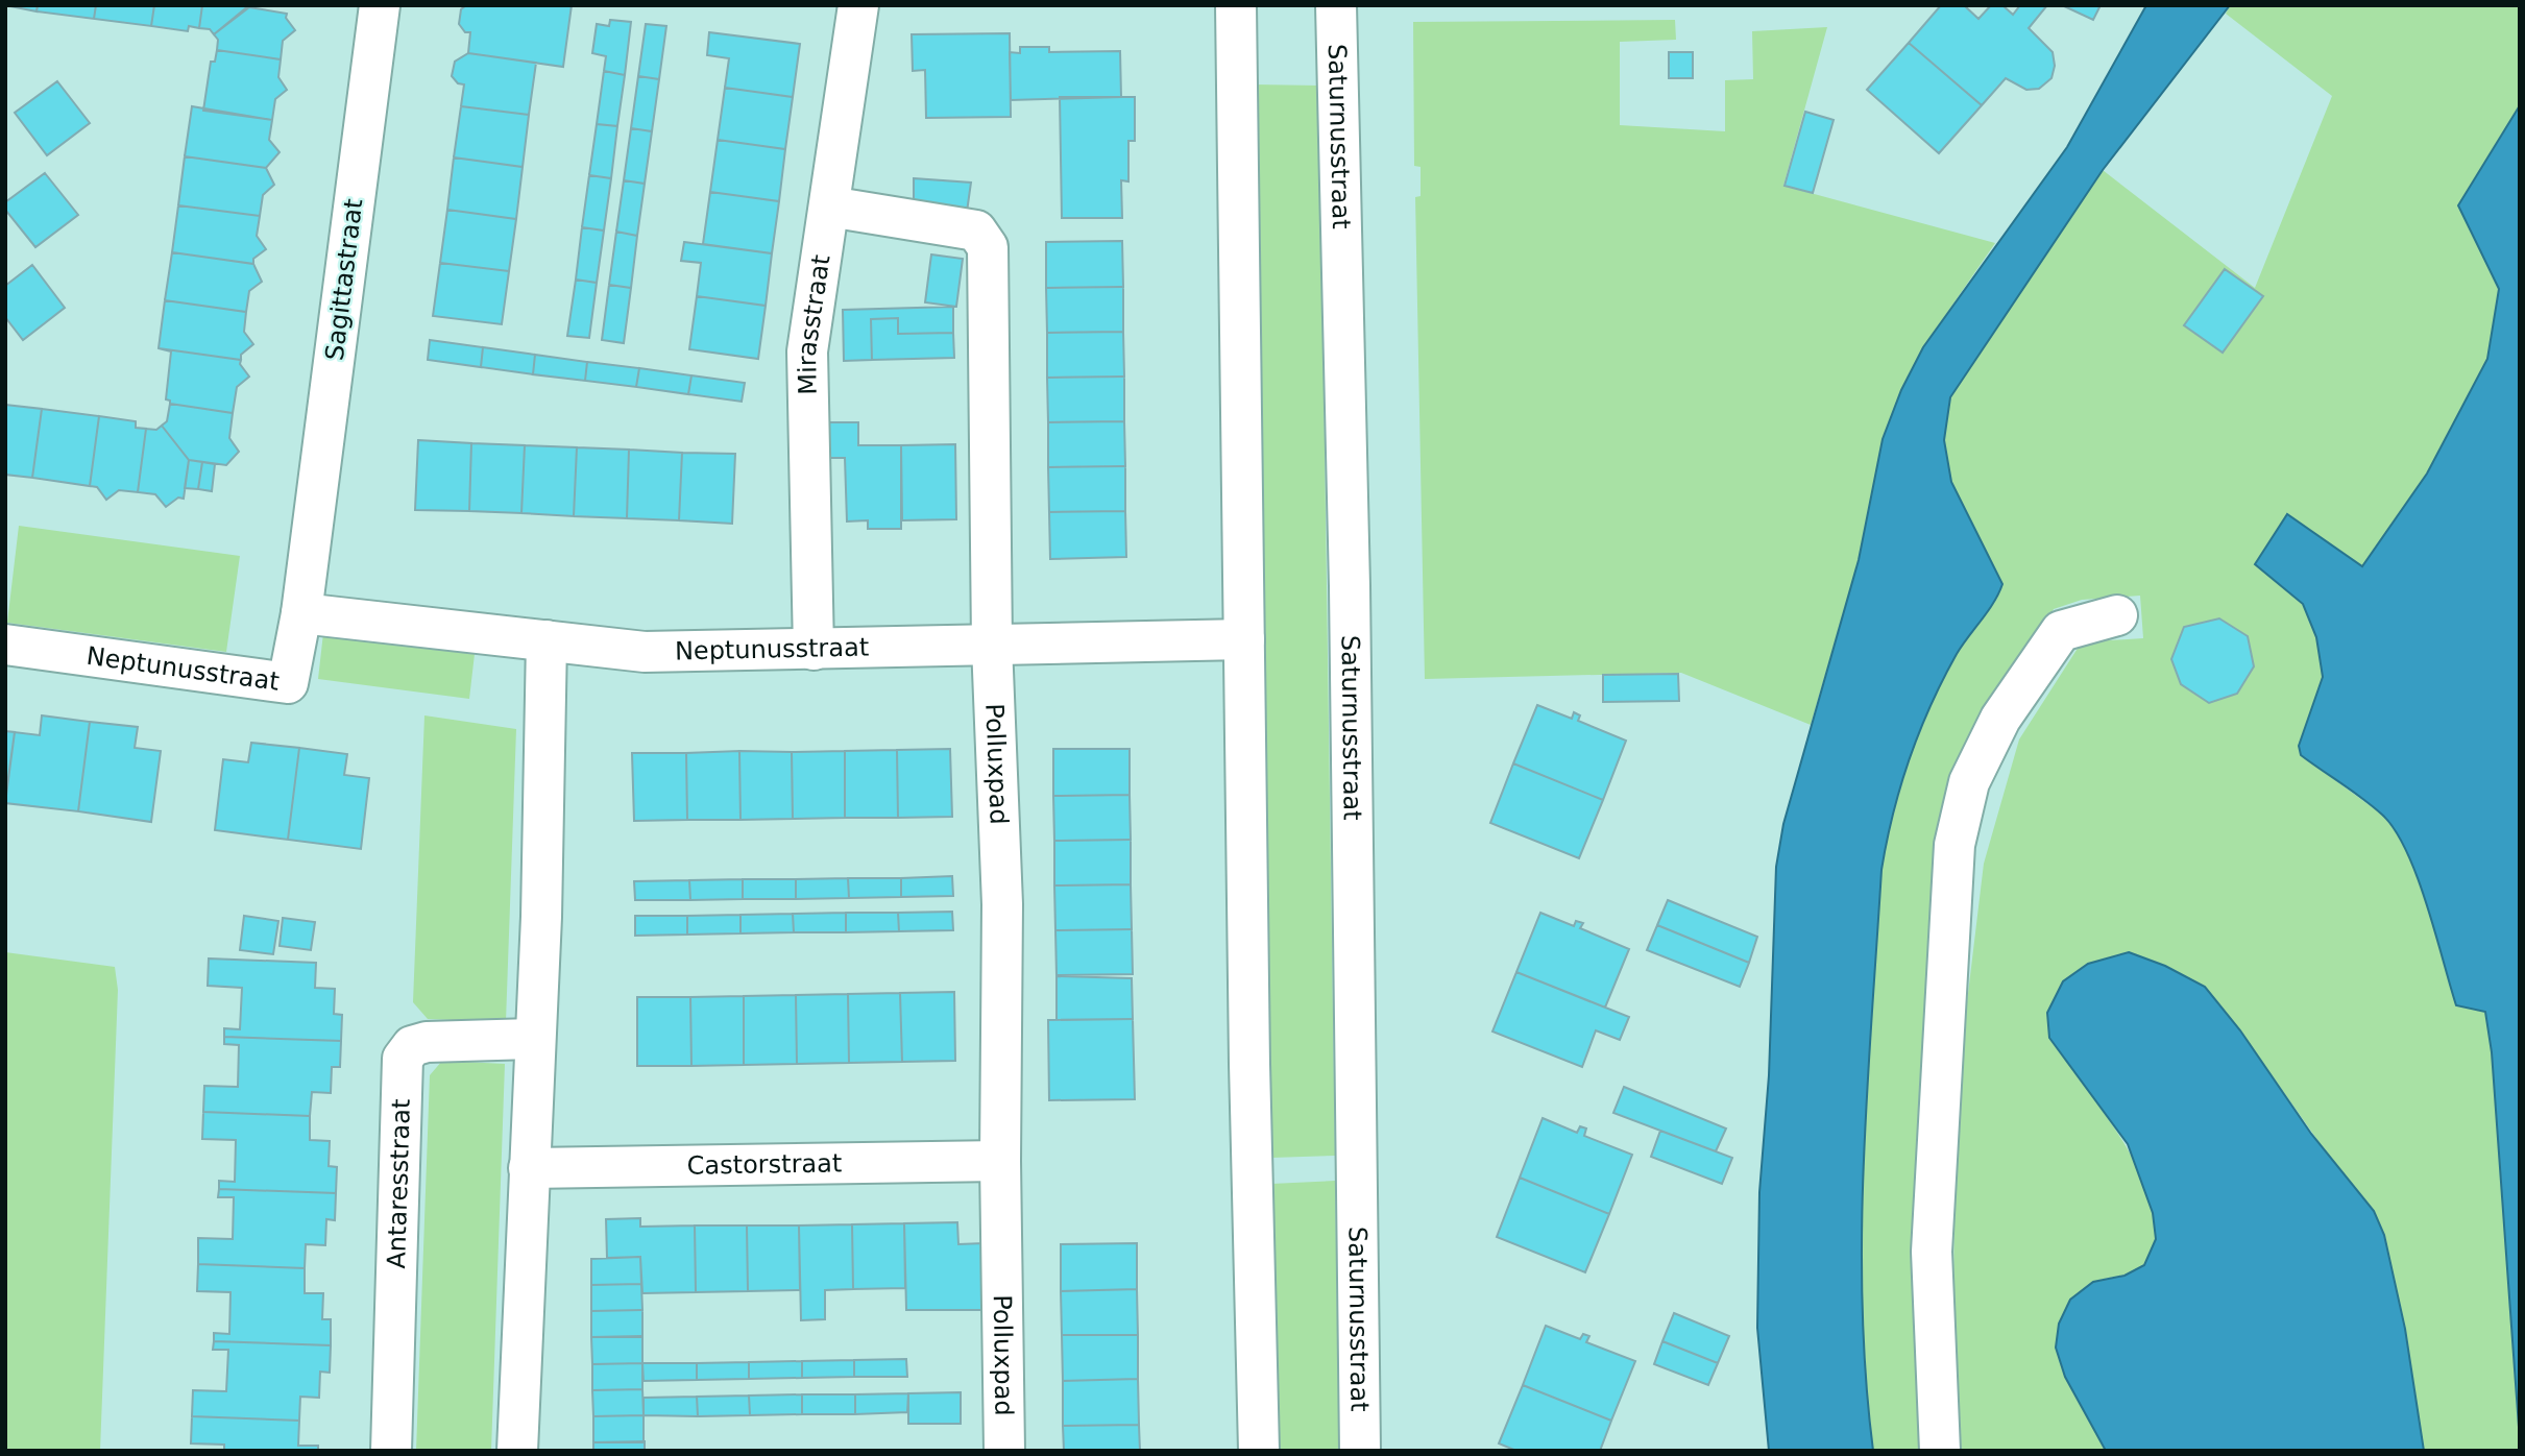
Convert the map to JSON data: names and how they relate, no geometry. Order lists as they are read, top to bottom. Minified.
{"streets":{"street":["Saturnusstraat","Sagittastraat","Mirasstraat","Neptunusstraat","Polluxpad","Castorstraat","Antaresstraat"]},"crossings":[["Sagittastraat","Neptunusstraat"],["Mirasstraat","Neptunusstraat"],["Mirasstraat","Polluxpad"],["Neptunusstraat","Polluxpad"],["Polluxpad","Castorstraat"]]}
